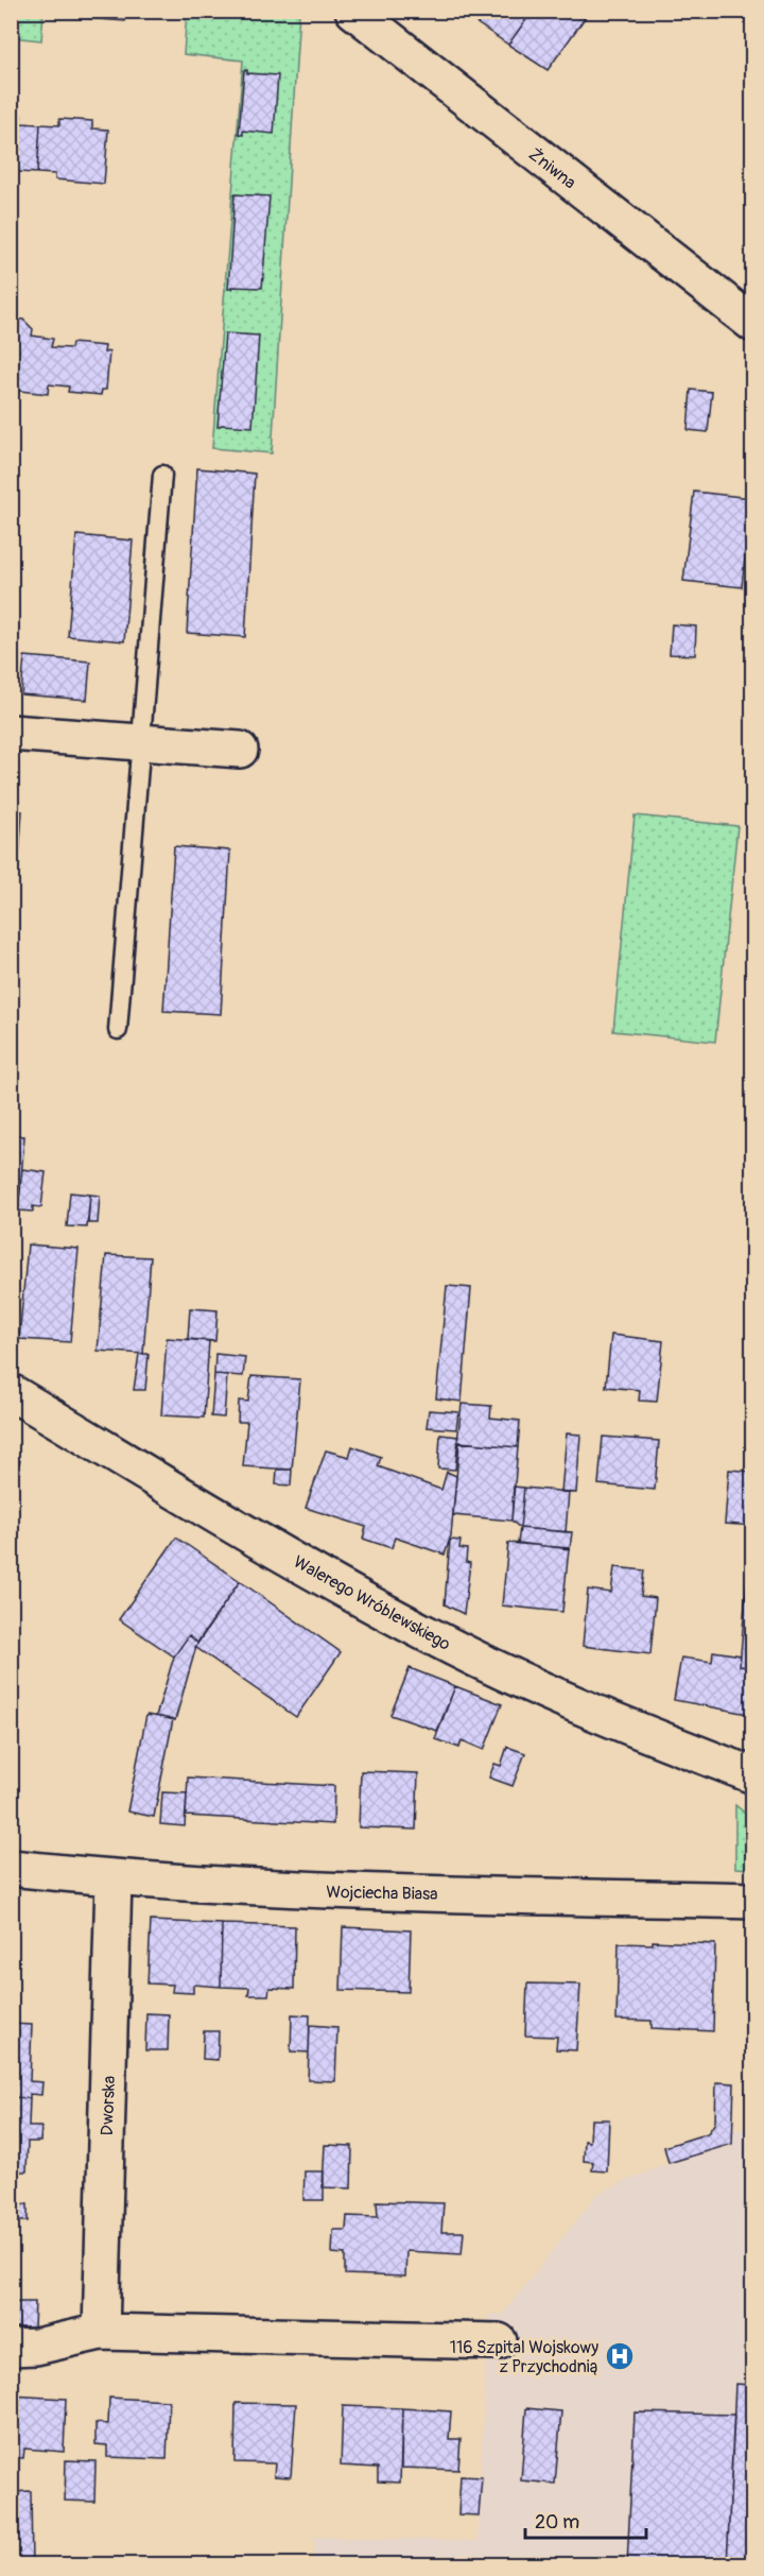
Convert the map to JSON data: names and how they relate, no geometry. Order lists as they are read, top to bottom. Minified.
{"streets":{"street":["Żniwna","Walerego Wróblewskiego","Wojciecha Biasa","Dworska"]},"crossings":[["Wojciecha Biasa","Dworska"]],"places":{"hospital":["116 Szpital Wojskowy z Przychodnią"]},"scale_bar":"20 m"}
